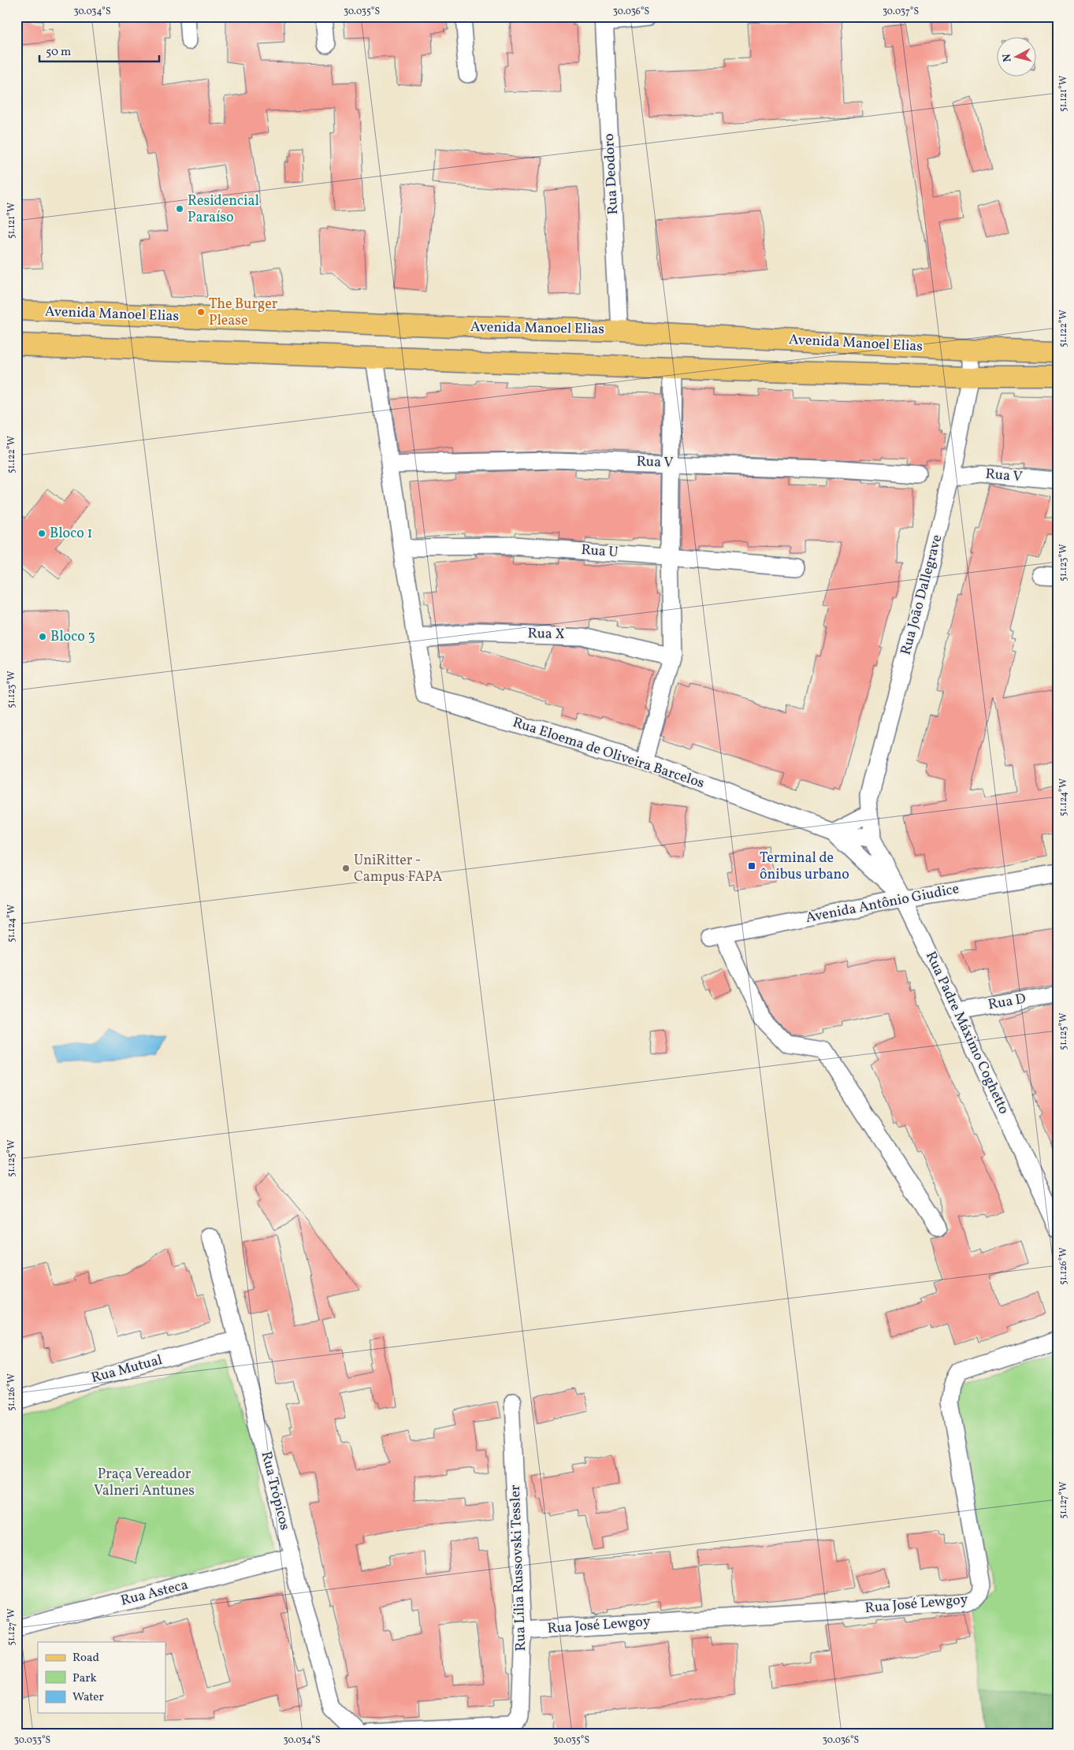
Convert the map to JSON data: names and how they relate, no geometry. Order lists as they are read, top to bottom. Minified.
{"streets":{"main road":["Avenida Manoel Elias"],"street":["Rua Deodoro","Rua V","Rua U","Rua João Dallegrave","Rua X","Rua Eloema de Oliveira Barcelos","Avenida Antônio Giudice","Rua D","Rua Padre Máximo Coghetto","Rua Mutual","Rua Trópicos","Rua Lília Russovski Tessler","Rua Asteca","Rua José Lewgoy"]},"crossings":[["Rua Deodoro","Avenida Manoel Elias"],["Avenida Manoel Elias","Rua João Dallegrave"],["Rua V","Rua João Dallegrave"],["Rua João Dallegrave","Rua Eloema de Oliveira Barcelos"],["Rua João Dallegrave","Rua Padre Máximo Coghetto"],["Rua X","Rua Eloema de Oliveira Barcelos"],["Rua Eloema de Oliveira Barcelos","Rua Padre Máximo Coghetto"],["Avenida Antônio Giudice","Rua Padre Máximo Coghetto"],["Rua D","Rua Padre Máximo Coghetto"],["Rua Mutual","Rua Trópicos"],["Rua Trópicos","Rua Asteca"],["Rua Lília Russovski Tessler","Rua José Lewgoy"]],"parks":["Praça Vereador Valneri Antunes"],"places":{"other":["Residencial Paraíso","The Burger Please","Bloco 1","Bloco 3","UniRitter - Campus FAPA"],"transit":["Terminal de ônibus urbano"]},"legend":["Road","Park","Water"],"scale_bar":"50 m","north":"left","coordinates":["30.034°S","30.035°S","30.036°S","30.037°S","51.121°W","51.122°W","51.123°W","51.124°W","51.125°W","51.126°W","51.127°W","30.033°S"]}
